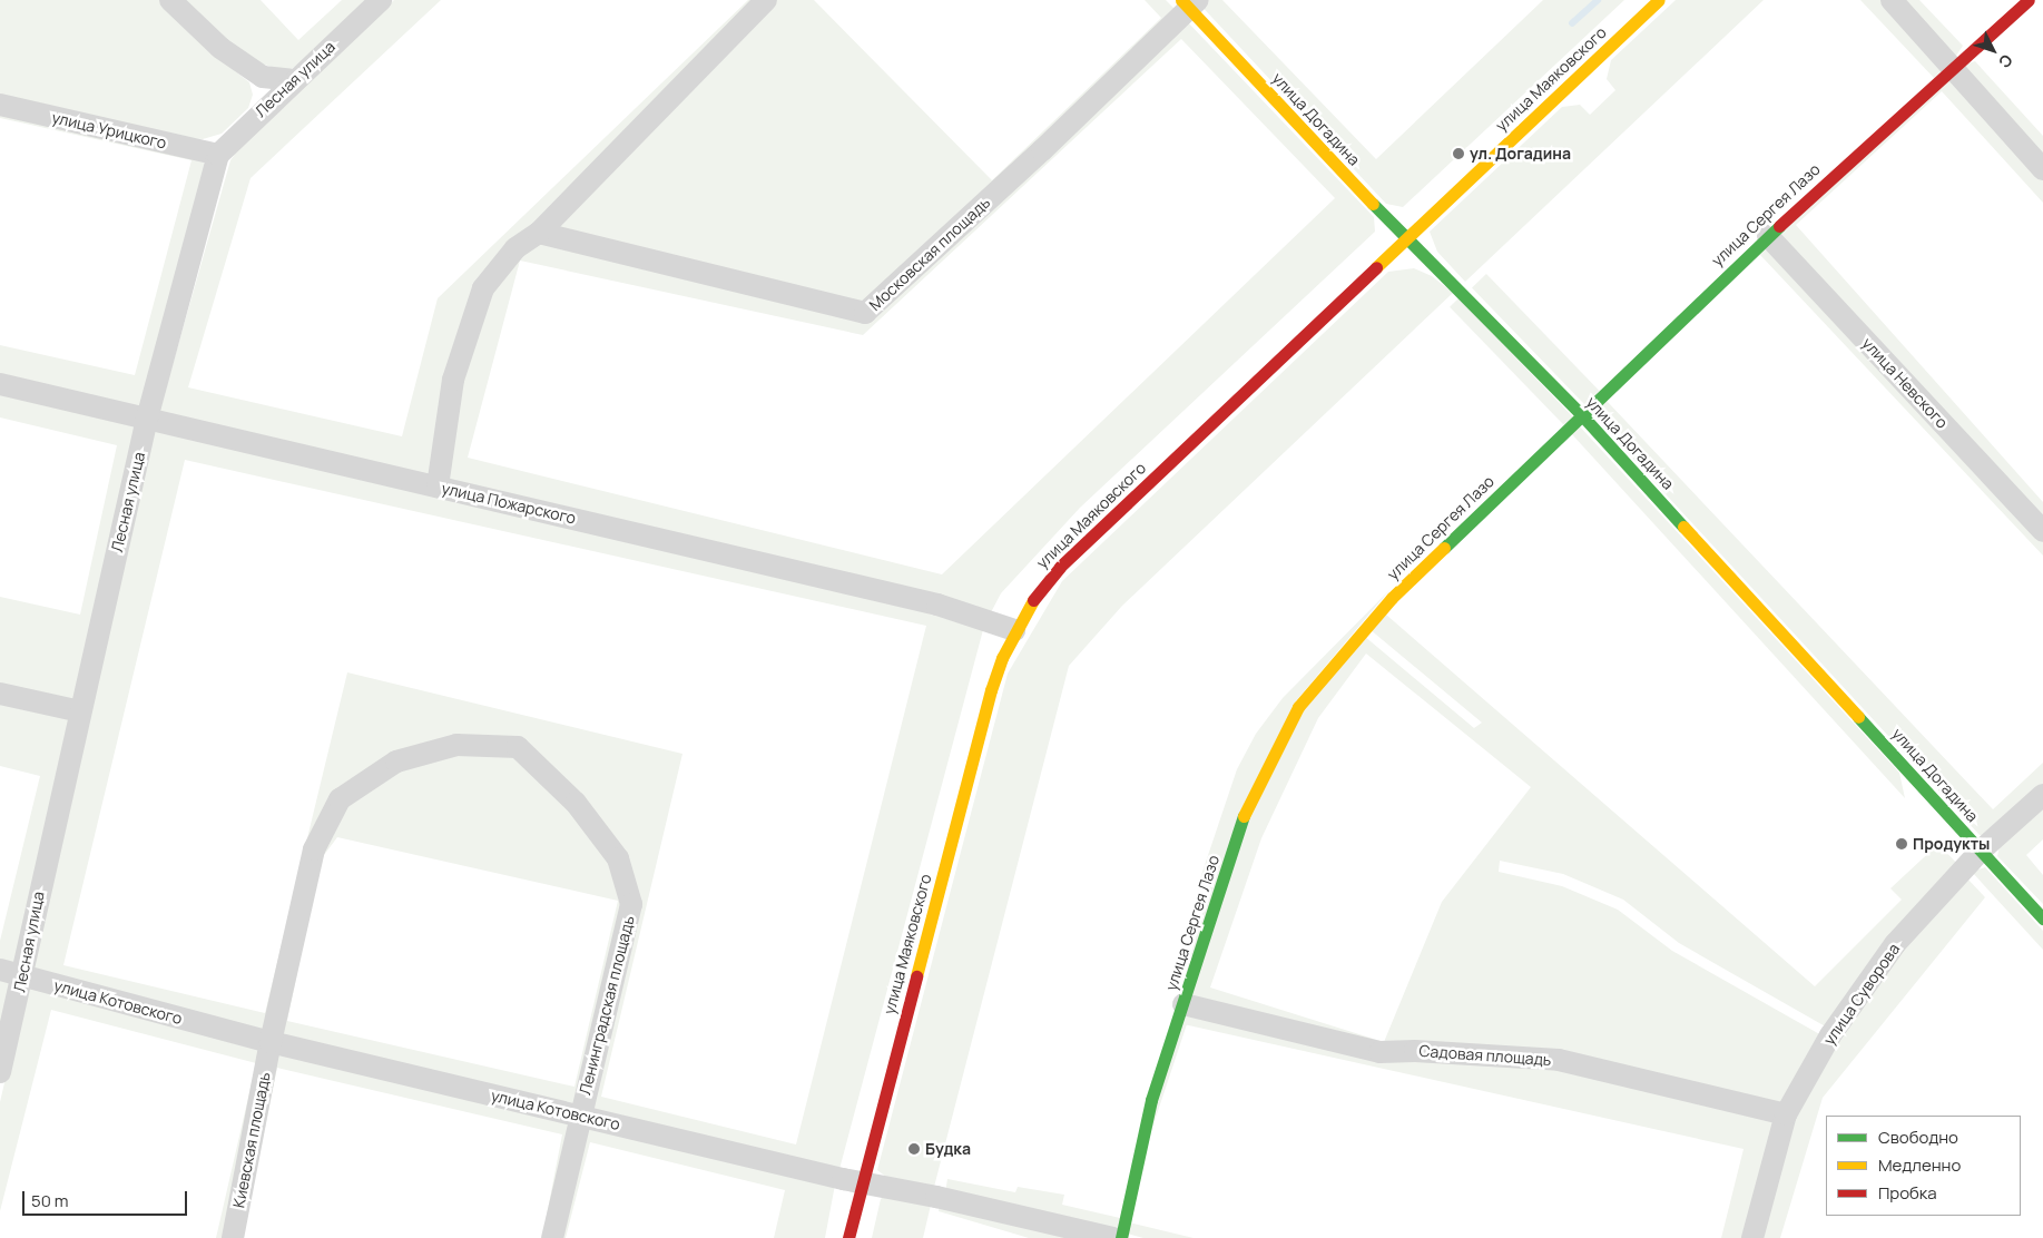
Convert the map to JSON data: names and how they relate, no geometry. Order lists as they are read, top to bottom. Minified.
{"streets":{"street":["Лесная улица","улица Маяковского","улица Догадина","улица Урицкого","улица Сергея Лазо","Московская площадь","улица Невского","улица Пожарского","улица Суворова","улица Котовского","Ленинградская площадь","Садовая площадь","Киевская площадь"]},"crossings":[["Лесная улица","улица Урицкого"],["Лесная улица","улица Пожарского"],["Лесная улица","улица Котовского"],["улица Маяковского","улица Догадина"],["улица Маяковского","улица Пожарского"],["улица Маяковского","улица Котовского"],["улица Догадина","улица Сергея Лазо"],["улица Догадина","Московская площадь"],["улица Догадина","улица Суворова"],["улица Сергея Лазо","улица Невского"],["улица Сергея Лазо","Садовая площадь"],["улица Суворова","Садовая площадь"],["улица Котовского","Ленинградская площадь"],["улица Котовского","Киевская площадь"],["Ленинградская площадь","Киевская площадь"]],"places":["ул. Догадина","Продукты","Будка"],"legend":["Свободно","Медленно","Пробка"],"scale_bar":"50 m","north":"bottom right"}
